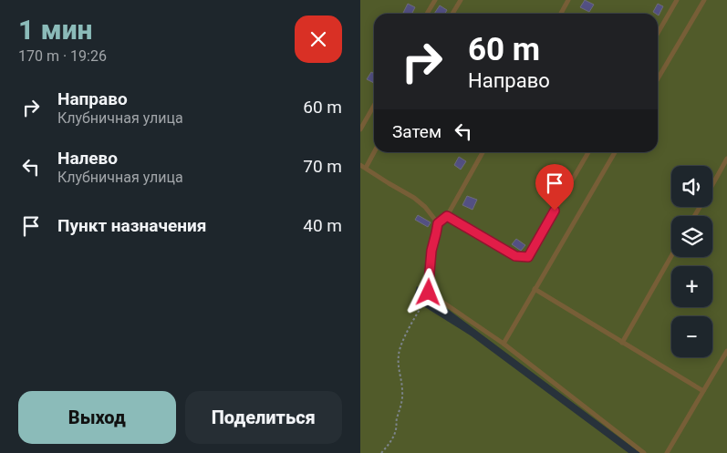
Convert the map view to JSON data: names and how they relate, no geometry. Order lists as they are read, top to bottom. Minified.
{"page":{"heading":["1 мин","170 m · 19:26"],"turn":["60 m","Направо"],"list":[{"name":"Направо","note":"Клубничная улица","value":"60 m"},{"name":"Налево","note":"Клубничная улица","value":"70 m"},{"name":"Пункт назначения","value":"40 m"}],"then":"Затем","map_buttons":["+","−"],"buttons":["Выход","Поделиться"]}}
